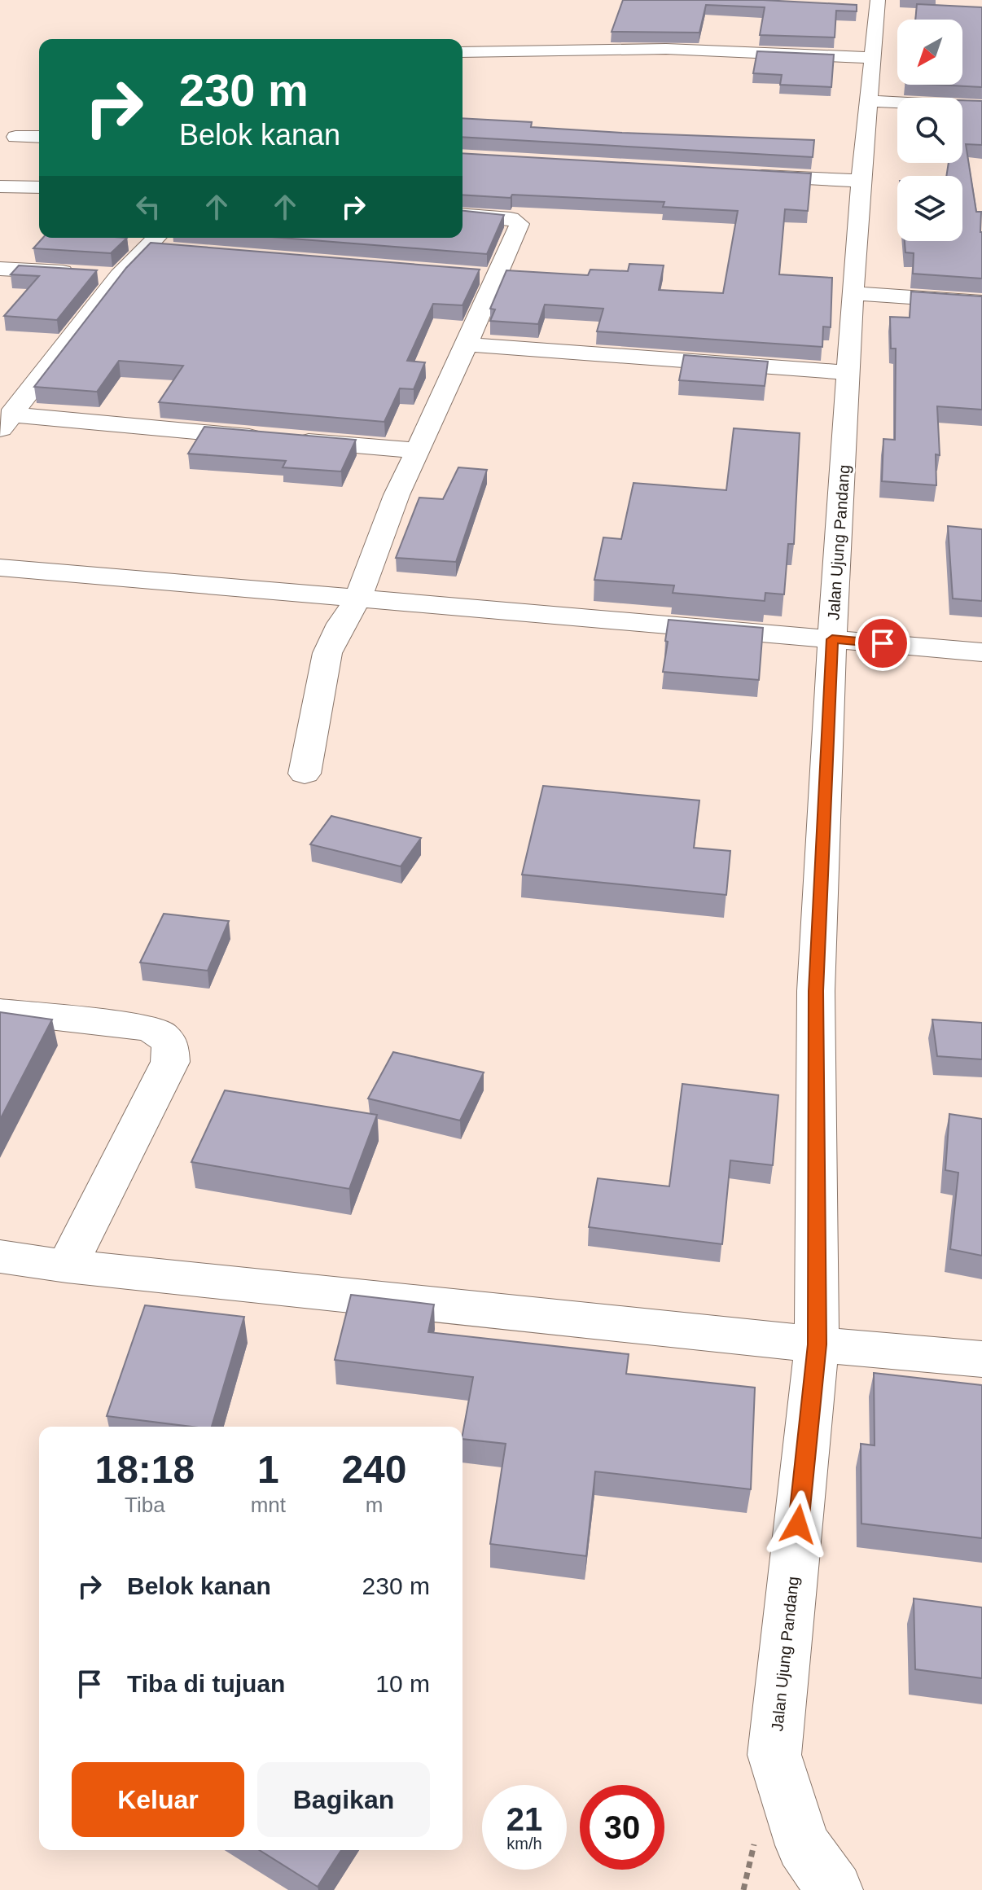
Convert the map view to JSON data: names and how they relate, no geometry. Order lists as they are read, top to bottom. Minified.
{"streets":{"street":["Jalan Ujung Pandang"]},"north":"bottom left","page":{"turn":["230 m","Belok kanan"],"eta":["18:18","Tiba","1","mnt","240","m"],"list":[{"name":"Belok kanan","value":"230 m"},{"name":"Tiba di tujuan","value":"10 m"}],"buttons":["Keluar","Bagikan"],"speed":"21 km/h","limit":"30"}}
